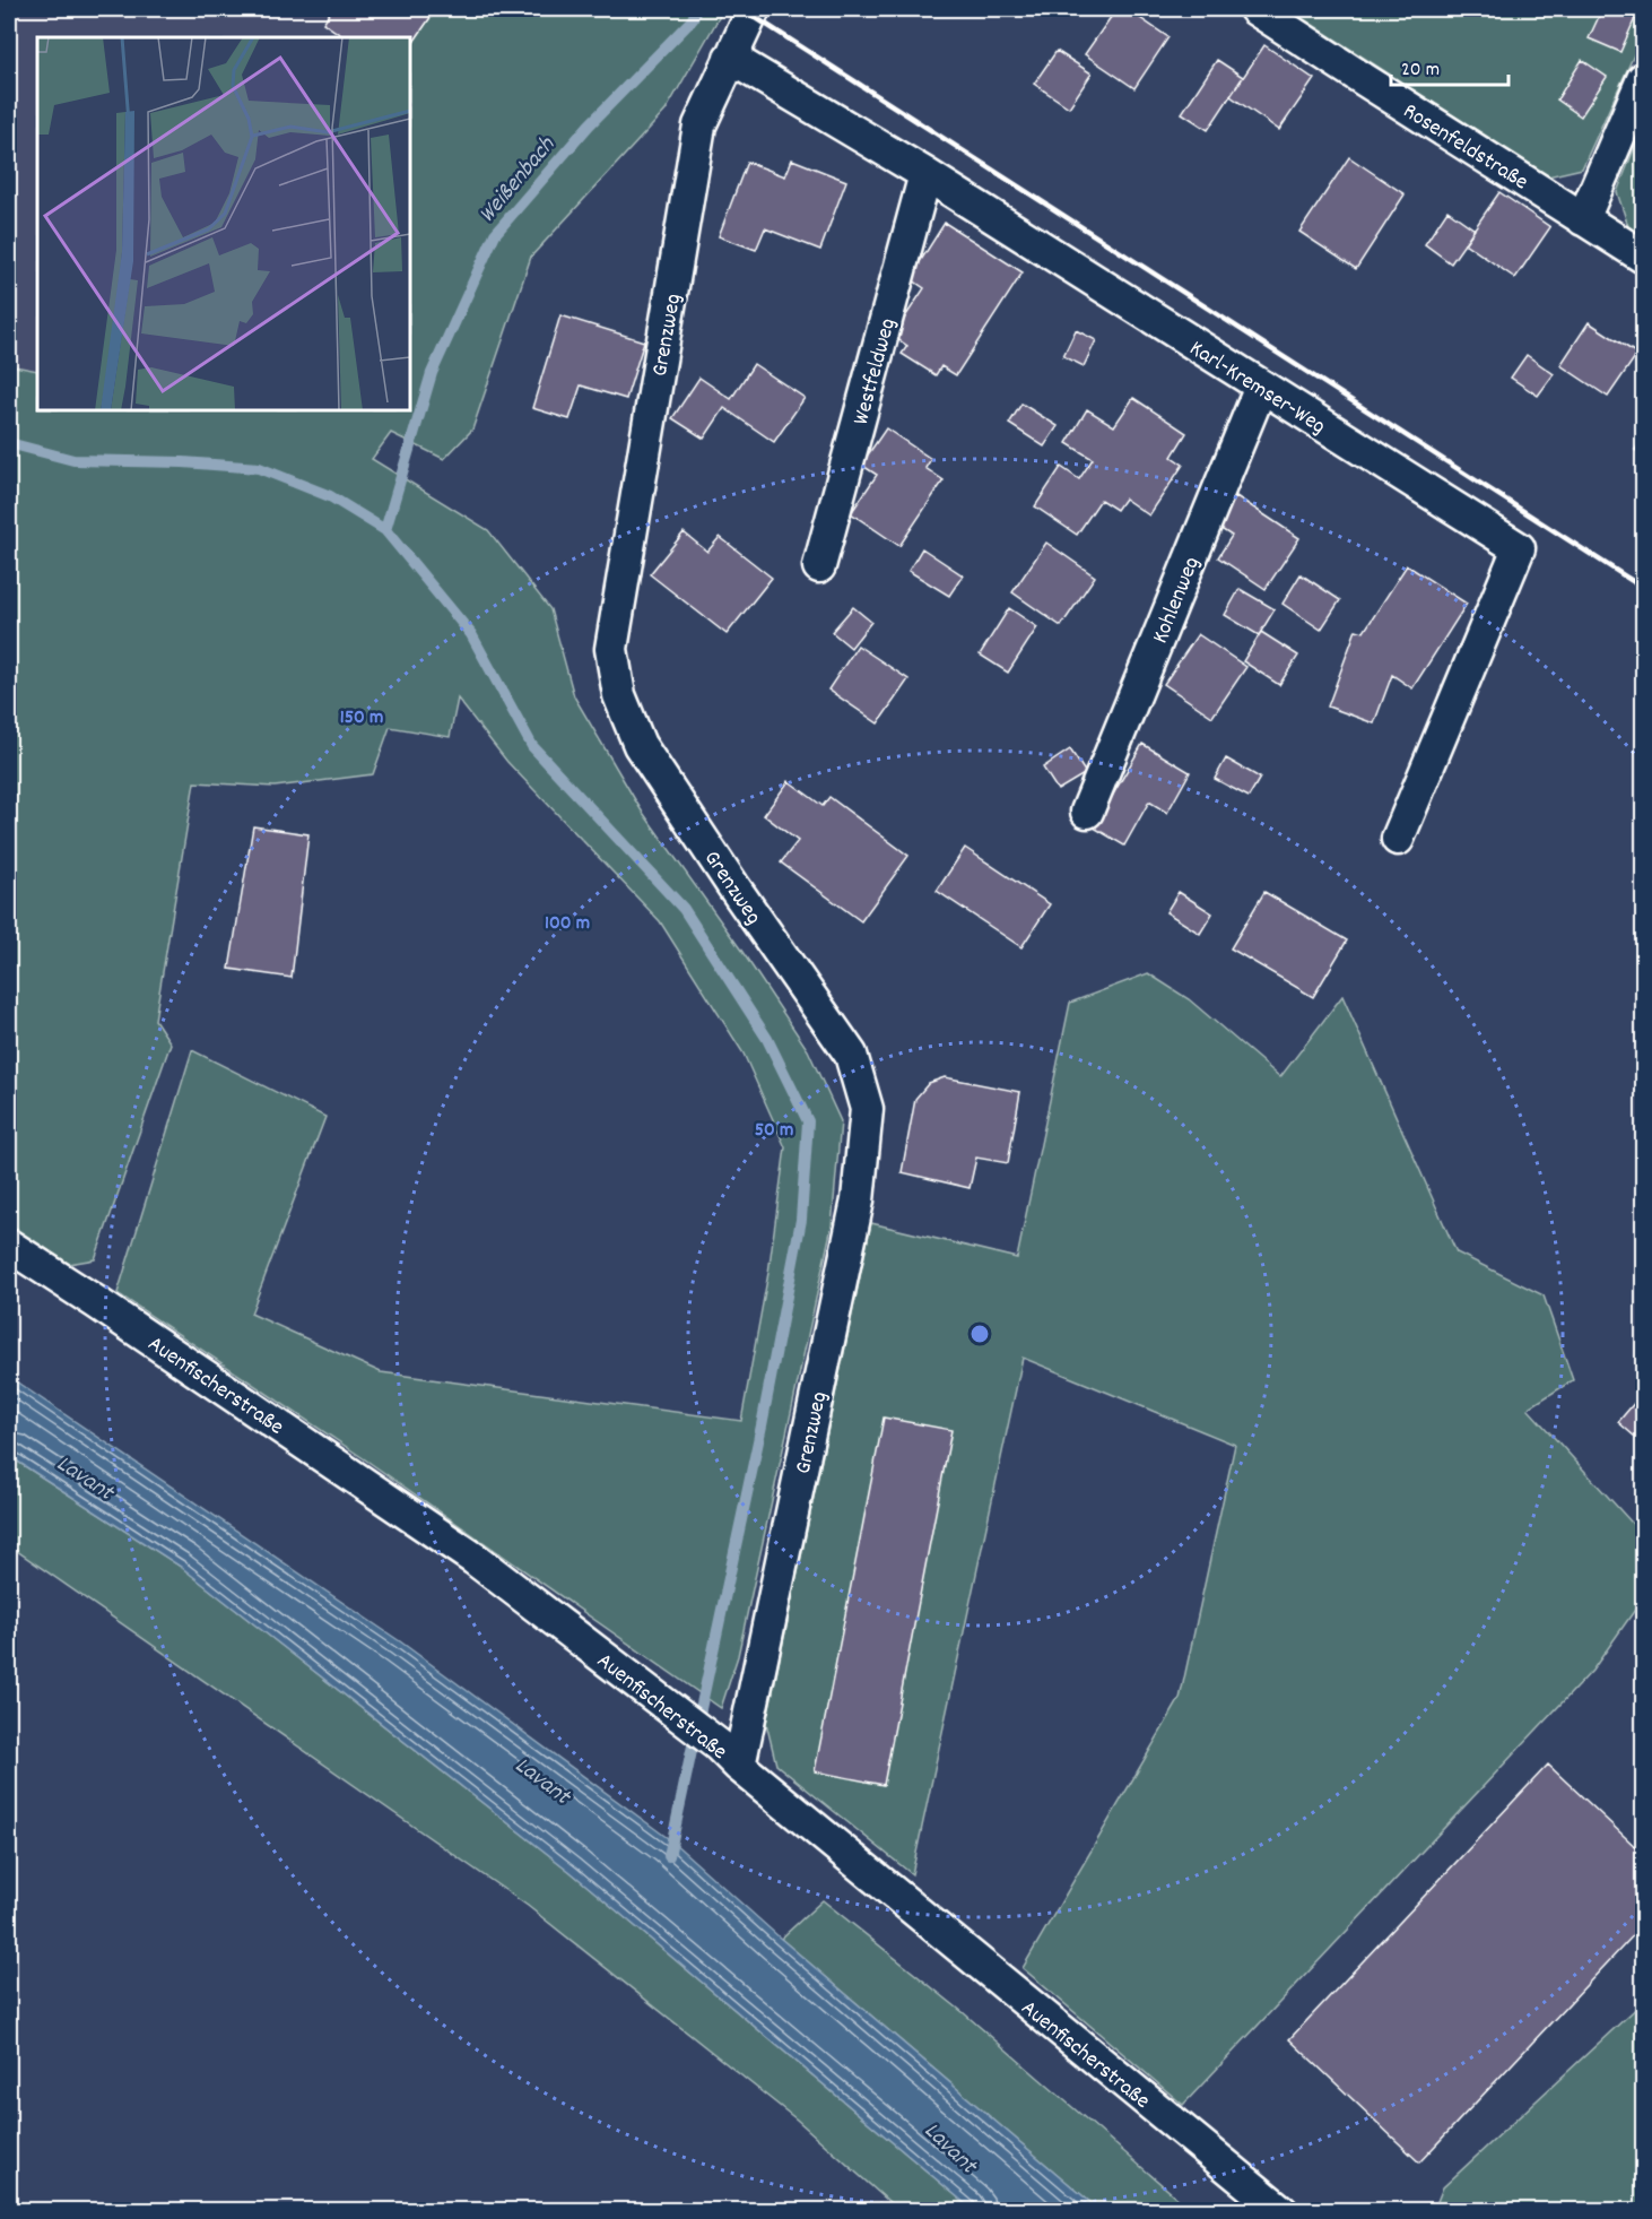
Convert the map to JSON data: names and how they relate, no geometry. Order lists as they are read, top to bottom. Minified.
{"streets":{"street":["Rosenfeldstraße","Grenzweg","Westfeldweg","Karl-Kremser-Weg","Kohlenweg","Auenfischerstraße"]},"crossings":[["Grenzweg","Karl-Kremser-Weg"],["Grenzweg","Auenfischerstraße"],["Westfeldweg","Karl-Kremser-Weg"],["Karl-Kremser-Weg","Kohlenweg"]],"water":["Weißenbach","Lavant"],"scale_bar":"20 m","rings":["150 m","100 m","50 m"]}
